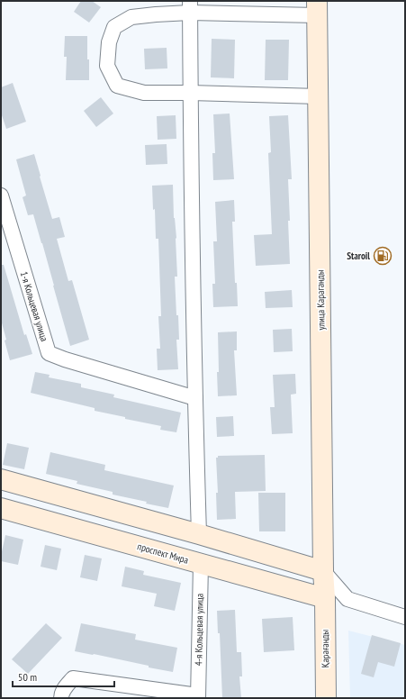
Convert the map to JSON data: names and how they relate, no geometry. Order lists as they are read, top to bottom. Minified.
{"streets":{"main road":["улица Караганды","проспект Мира","Қарағанды"],"street":["1-я Кольцевая улица","4-я Кольцевая улица"]},"crossings":[["улица Караганды","проспект Мира"],["улица Караганды","Қарағанды"],["проспект Мира","4-я Кольцевая улица"],["проспект Мира","Қарағанды"]],"places":{"fuel station":["Staroil"]},"scale_bar":"50 m"}
